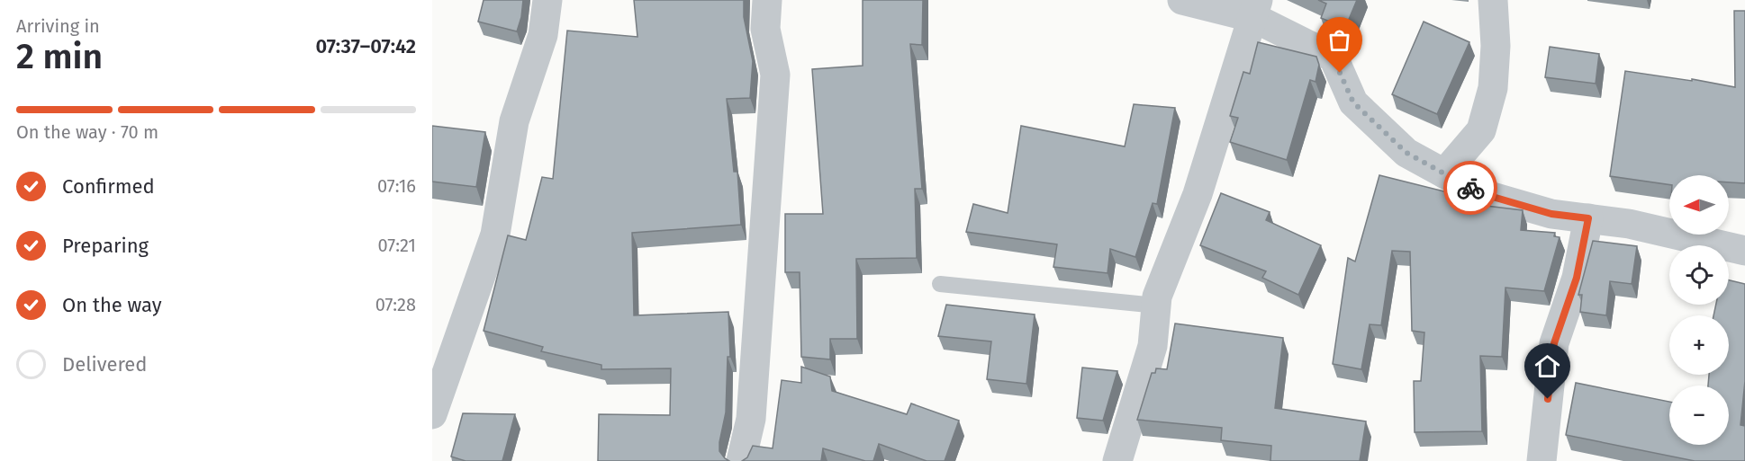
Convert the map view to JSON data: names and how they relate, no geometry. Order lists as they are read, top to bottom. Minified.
{"north":"left","page":{"heading":["2 min","Arriving in","07:37–07:42"],"bar":"On the way · 70 m","list":[["Confirmed","07:16"],["Preparing","07:21"],["On the way","07:28"],"Delivered"],"map_buttons":["+","−"]}}
